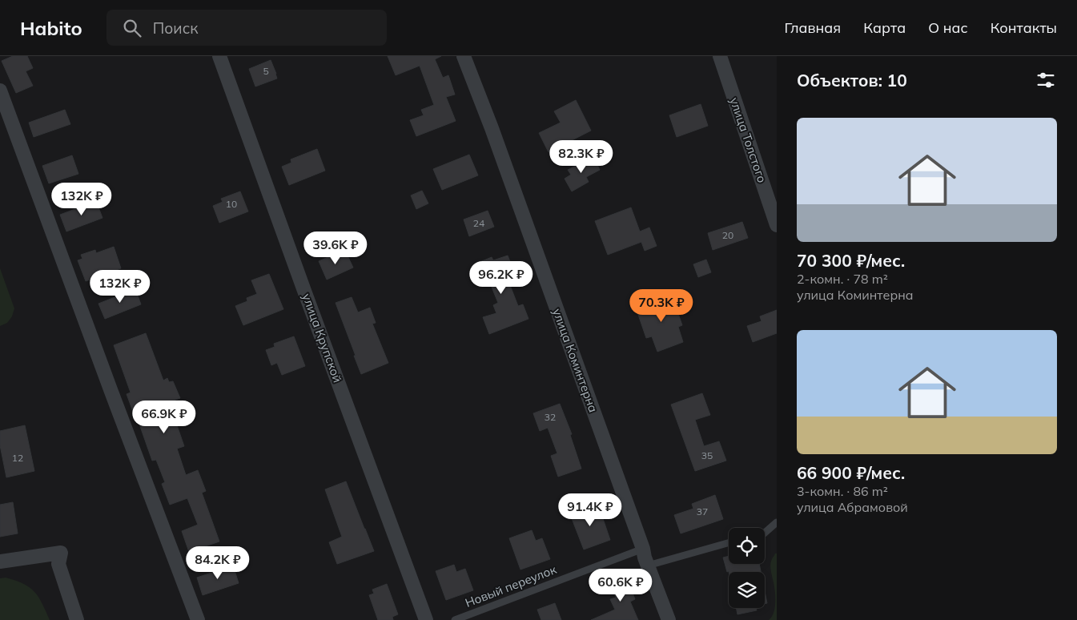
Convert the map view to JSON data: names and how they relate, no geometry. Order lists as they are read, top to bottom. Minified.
{"streets":{"street":["улица Толстого","улица Крупской","улица Коминтерна"],"lane":["Новый переулок"]},"crossings":[["улица Коминтерна","Новый переулок"]],"house_numbers":["5","10","24","20","32","35","12","37"],"page":{"header":"Habito","search":"Поиск","nav":["Главная","Карта","О нас","Контакты"],"heading":"Объектов: 10","list":[{"name":"70 300 ₽/мес.","note":"2-комн. · 78 m² · улица Коминтерна"},{"name":"66 900 ₽/мес.","note":"3-комн. · 86 m² · улица Абрамовой"}],"price":["82.3K ₽","132K ₽","39.6K ₽","96.2K ₽","132K ₽","70.3K ₽","66.9K ₽","91.4K ₽","84.2K ₽","60.6K ₽"]}}
